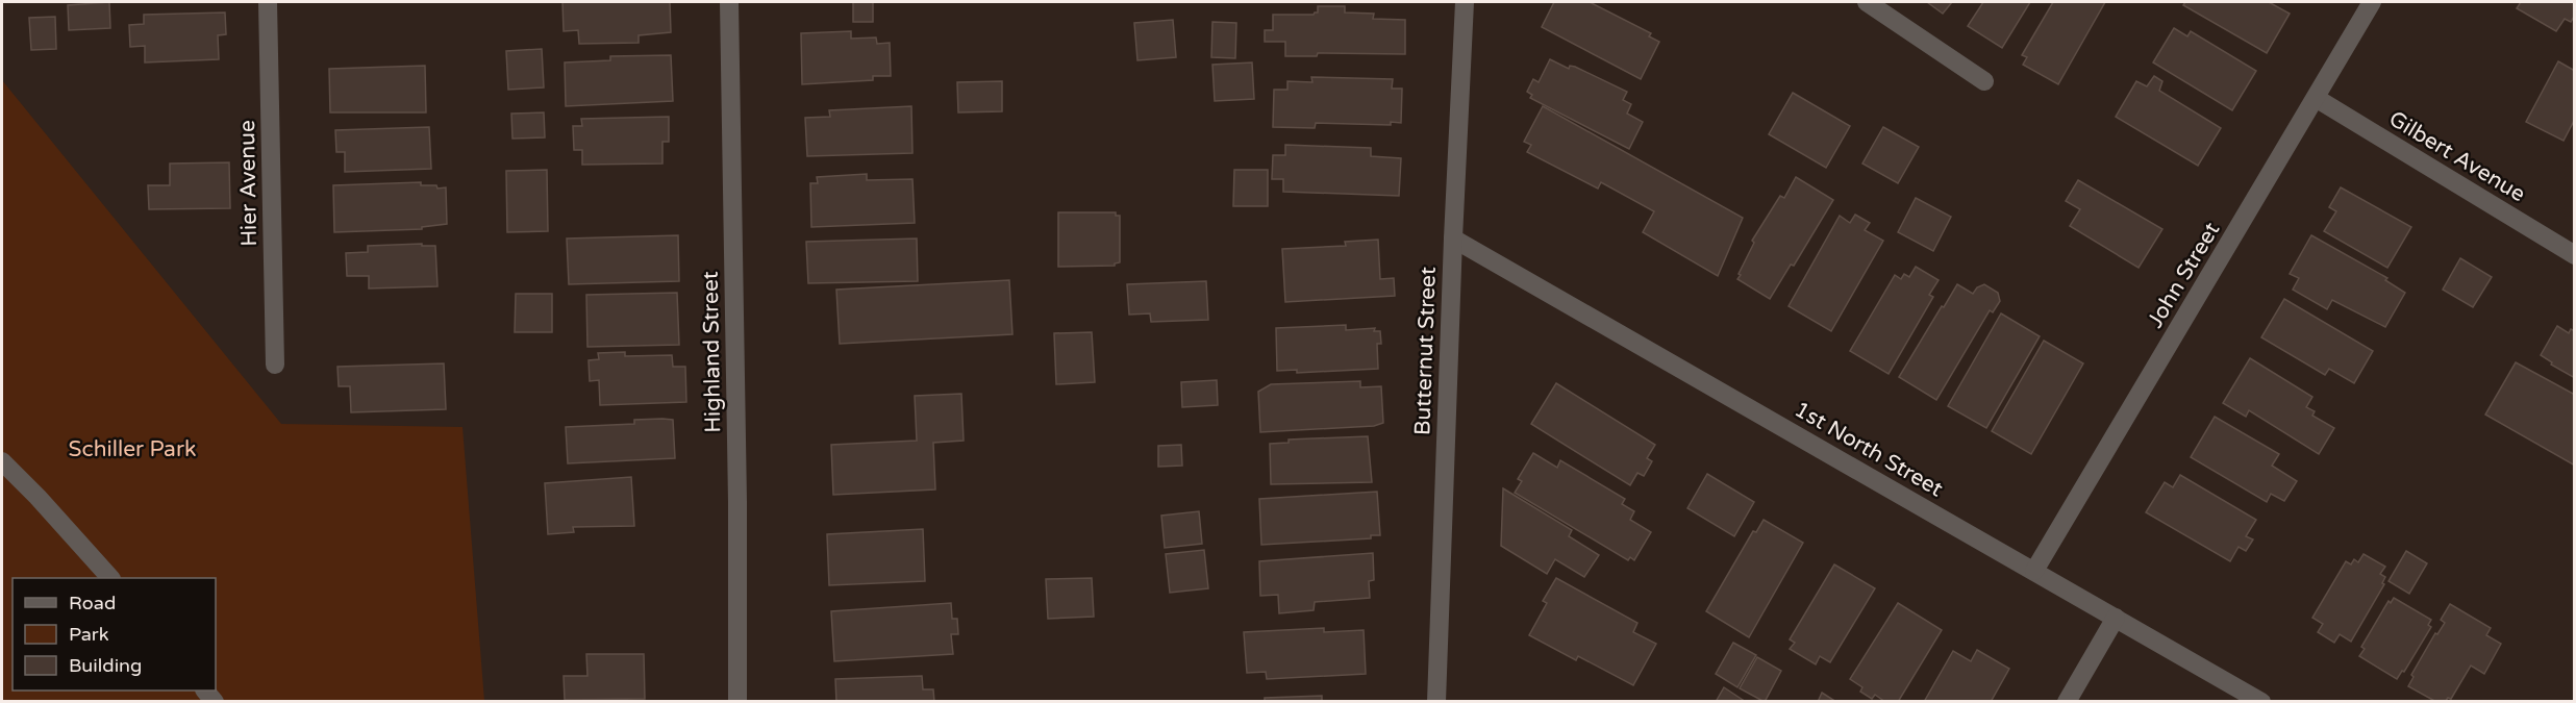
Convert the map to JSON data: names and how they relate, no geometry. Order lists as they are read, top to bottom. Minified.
{"streets":{"street":["Gilbert Avenue","Hier Avenue","John Street","Butternut Street","Highland Street","1st North Street"]},"crossings":[["Gilbert Avenue","John Street"],["John Street","1st North Street"],["Butternut Street","1st North Street"]],"parks":["Schiller Park"],"legend":["Road","Park","Building"]}
